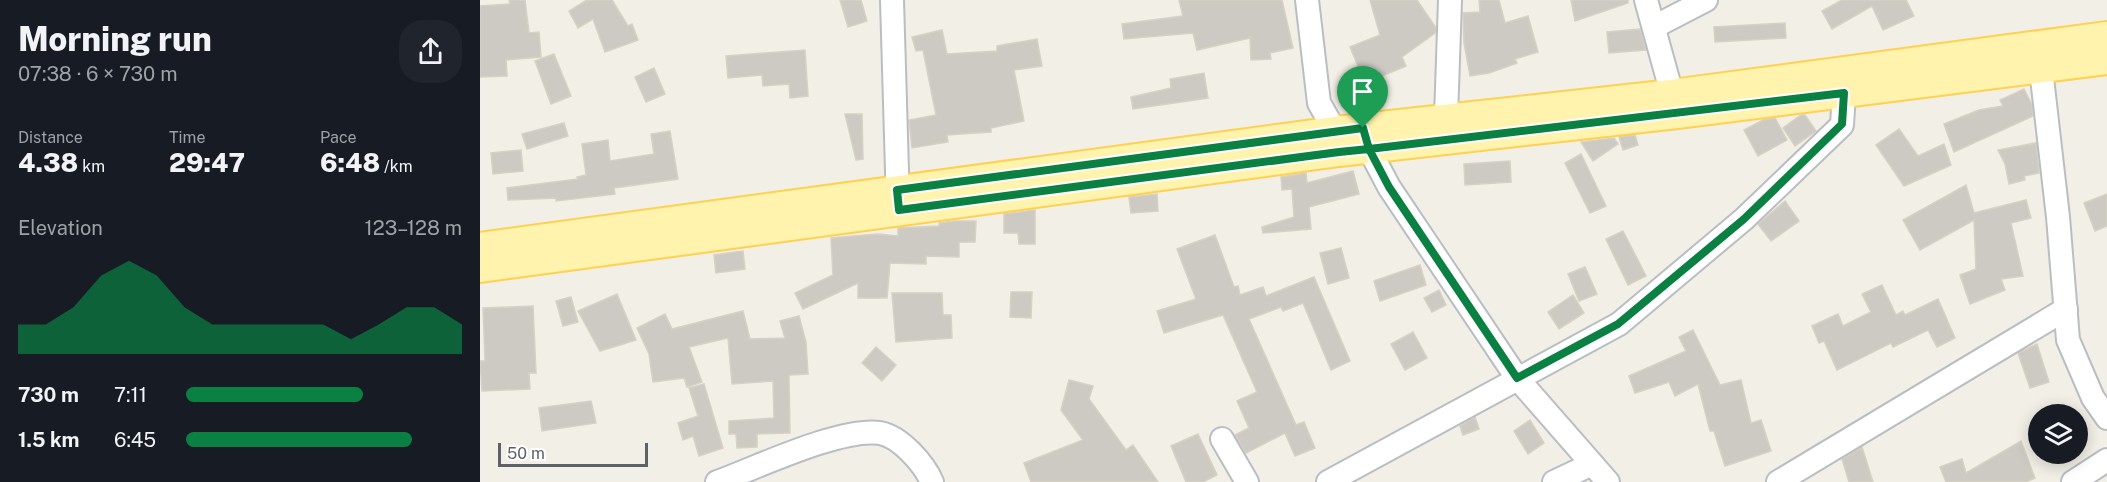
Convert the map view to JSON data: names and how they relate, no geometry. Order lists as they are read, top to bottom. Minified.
{"scale_bar":"50 m","page":{"heading":["Morning run","07:38 · 6 × 730 m"],"stats":[["Distance","4.38 km"],["Time","29:47"],["Pace","6:48 /km"]],"chart":["Elevation","123–128 m"],"list":[{"name":"730 m","note":"7:11"},{"name":"1.5 km","note":"6:45"}],"scale":"50 m"}}
